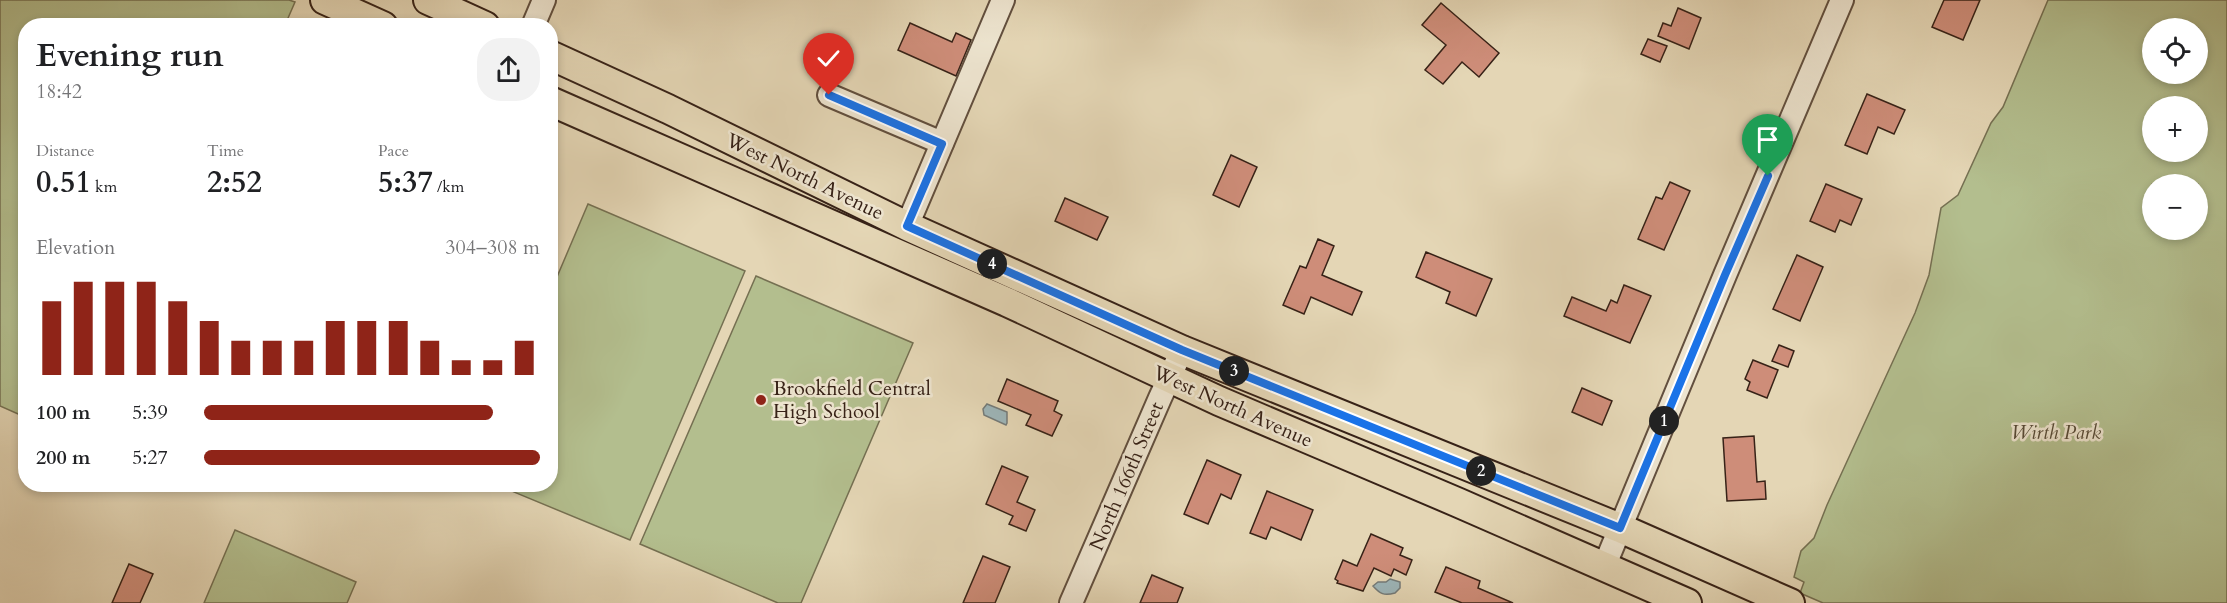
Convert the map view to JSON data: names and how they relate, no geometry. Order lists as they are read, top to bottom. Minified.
{"streets":{"main road":["West North Avenue"],"street":["North 166th Street"]},"crossings":[["West North Avenue","North 166th Street"]],"parks":["Wirth Park"],"places":["Brookfield Central High School"],"page":{"map_buttons":["+","−"],"heading":["Evening run","18:42"],"stats":[["Distance","0.51 km"],["Time","2:52"],["Pace","5:37 /km"]],"chart":["Elevation","304–308 m"],"pins":["4","3","1","2"],"list":[{"name":"100 m","note":"5:39"},{"name":"200 m","note":"5:27"}]}}
